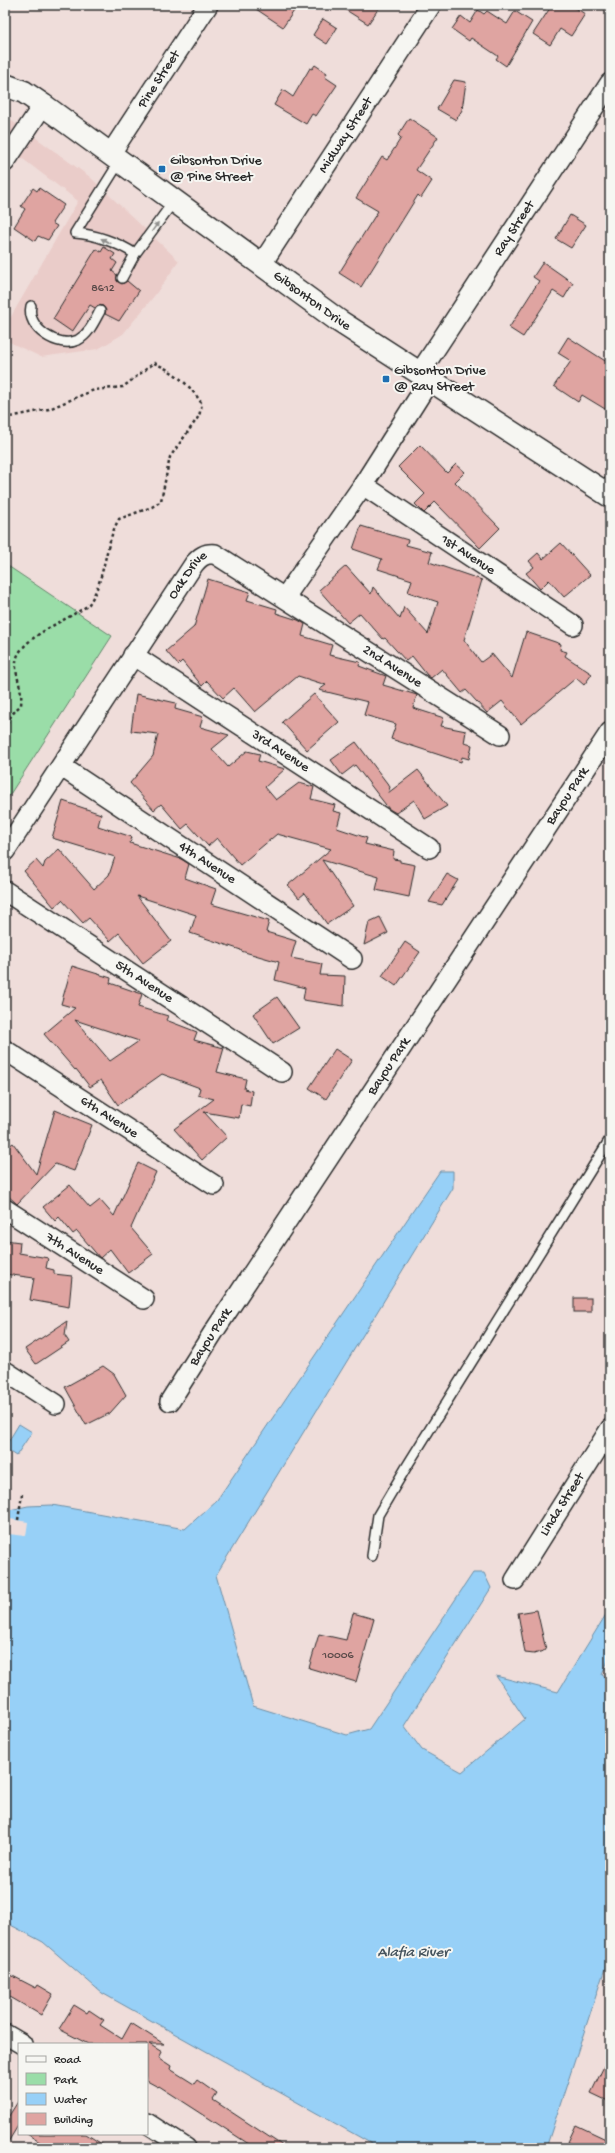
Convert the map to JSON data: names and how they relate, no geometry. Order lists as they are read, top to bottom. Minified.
{"streets":{"main road":["Gibsonton Drive"],"street":["Pine Street","Midway Street","Ray Street","1st Avenue","Oak Drive","2nd Avenue","3rd Avenue","Bayou Park","4th Avenue","5th Avenue","6th Avenue","7th Avenue","Linda Street"]},"crossings":[["Pine Street","Gibsonton Drive"],["Midway Street","Gibsonton Drive"],["Ray Street","Gibsonton Drive"],["Oak Drive","2nd Avenue"],["Oak Drive","3rd Avenue"],["Oak Drive","4th Avenue"]],"water":["Alafia River"],"places":{"transit":["Gibsonton Drive @ Pine Street","Gibsonton Drive @ Ray Street"]},"house_numbers":["8612","10006"],"legend":["Road","Park","Water","Building"]}
